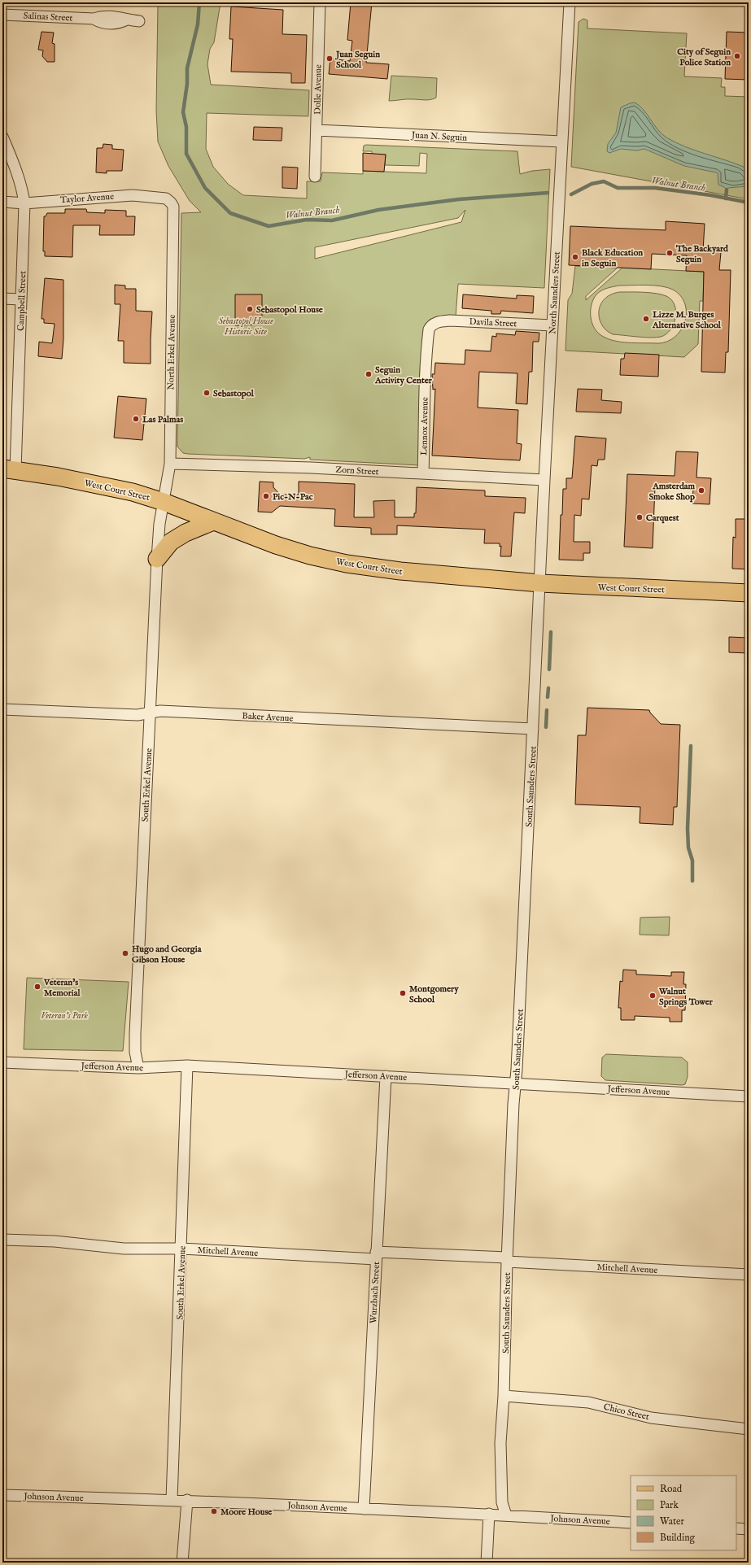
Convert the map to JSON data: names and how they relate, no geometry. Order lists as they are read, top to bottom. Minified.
{"streets":{"main road":["West Court Street"],"street":["Salinas Street","Dolle Avenue","Juan N. Seguin","Taylor Avenue","North Saunders Street","Campbell Street","Davila Street","North Erkel Avenue","Lennox Avenue","Zorn Street","Baker Avenue","South Erkel Avenue","South Saunders Street","Jefferson Avenue","Mitchell Avenue","Wurzbach Street","Chico Street","Johnson Avenue"]},"crossings":[["Dolle Avenue","Juan N. Seguin"],["Juan N. Seguin","North Saunders Street"],["Taylor Avenue","Campbell Street"],["Taylor Avenue","North Erkel Avenue"],["North Saunders Street","Davila Street"],["North Saunders Street","Zorn Street"],["North Saunders Street","West Court Street"],["North Saunders Street","South Saunders Street"],["Campbell Street","West Court Street"],["Davila Street","Lennox Avenue"],["North Erkel Avenue","Zorn Street"],["North Erkel Avenue","West Court Street"],["North Erkel Avenue","South Erkel Avenue"],["Lennox Avenue","Zorn Street"],["West Court Street","South Erkel Avenue"],["West Court Street","South Saunders Street"],["Baker Avenue","South Erkel Avenue"],["Baker Avenue","South Saunders Street"],["South Erkel Avenue","Jefferson Avenue"],["South Erkel Avenue","Mitchell Avenue"],["South Erkel Avenue","Johnson Avenue"],["South Saunders Street","Jefferson Avenue"],["South Saunders Street","Mitchell Avenue"],["South Saunders Street","Chico Street"],["South Saunders Street","Johnson Avenue"],["Jefferson Avenue","Wurzbach Street"],["Mitchell Avenue","Wurzbach Street"],["Wurzbach Street","Johnson Avenue"]],"water":["Walnut Branch"],"parks":["Sebastopol House Historic Site","Veteran’s Park"],"places":["City of Seguin Police Station","Juan Seguin School","The Backyard Seguin","Black Education in Seguin","Sebastopol House","Lizze M. Burges Alternative School","Seguin Activity Center","Sebastopol","Las Palmas","Amsterdam Smoke Shop","Pic-N-Pac","Carquest","Hugo and Georgia Gibson House","Veteran’s Memorial","Montgomery School","Walnut Springs Tower","Moore House"],"legend":["Road","Park","Water","Building"]}
